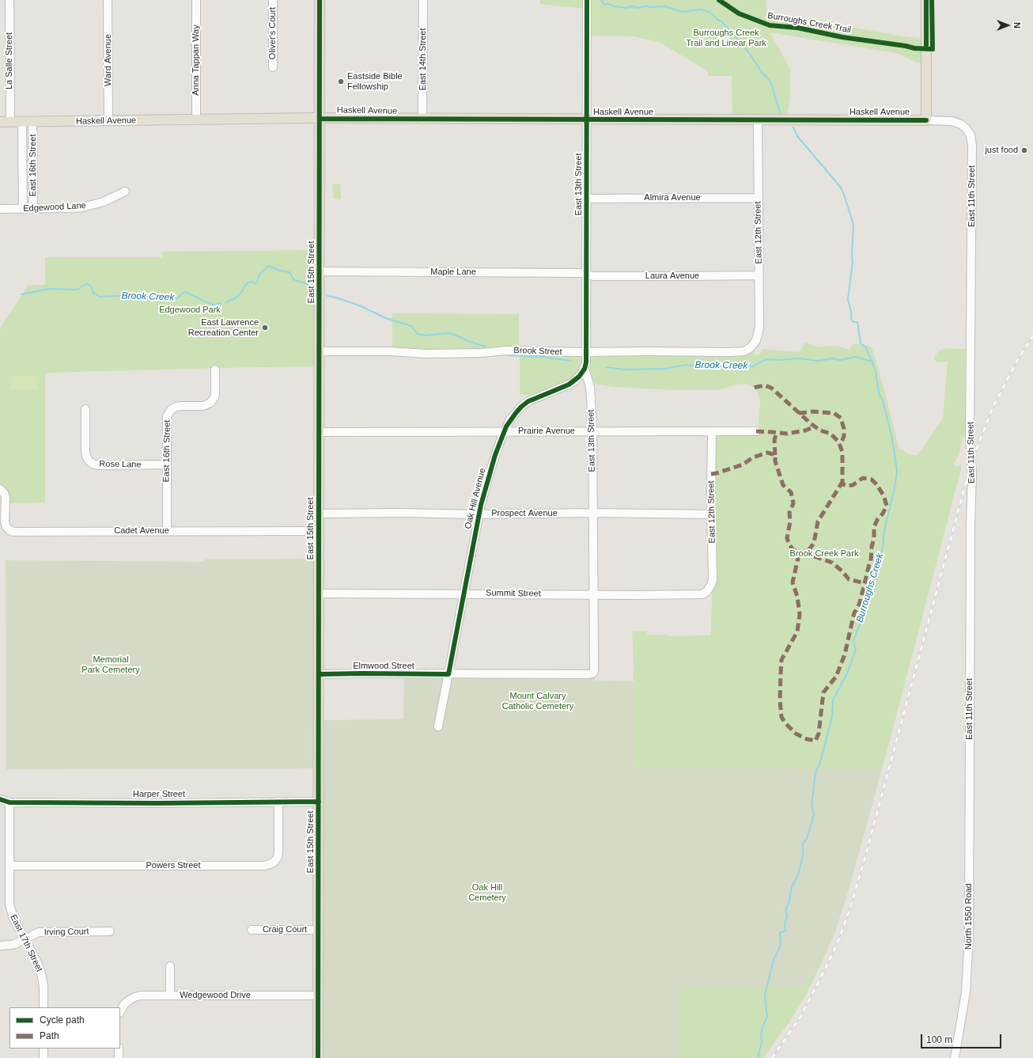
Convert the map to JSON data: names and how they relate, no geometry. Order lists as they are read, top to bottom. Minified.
{"streets":{"main road":["Haskell Avenue","East 15th Street"],"street":["Oliver's Court","East 14th Street","Ward Avenue","Anna Tappan Way","La Salle Street","East 16th Street","East 13th Street","East 11th Street","Almira Avenue","Edgewood Lane","East 12th Street","Maple Lane","Laura Avenue","Brook Street","Prairie Avenue","Rose Lane","Oak Hill Avenue","Prospect Avenue","Cadet Avenue","Summit Street","Elmwood Street","Harper Street","Powers Street","North 1550 Road","Craig Court","Irving Court","East 17th Street","Wedgewood Drive"],"cycle path":["Burroughs Creek Trail"]},"crossings":[["East 14th Street","Haskell Avenue"],["Ward Avenue","Haskell Avenue"],["Anna Tappan Way","Haskell Avenue"],["La Salle Street","Haskell Avenue"],["Haskell Avenue","East 16th Street"],["Haskell Avenue","East 13th Street"],["Haskell Avenue","East 11th Street"],["Haskell Avenue","East 12th Street"],["Haskell Avenue","East 15th Street"],["East 16th Street","Edgewood Lane"],["East 16th Street","Rose Lane"],["East 16th Street","Cadet Avenue"],["East 13th Street","Almira Avenue"],["East 13th Street","Maple Lane"],["East 13th Street","Laura Avenue"],["East 13th Street","Brook Street"],["East 13th Street","Prairie Avenue"],["East 13th Street","Oak Hill Avenue"],["East 13th Street","Prospect Avenue"],["East 13th Street","Summit Street"],["East 13th Street","Elmwood Street"],["East 11th Street","North 1550 Road"],["Almira Avenue","East 12th Street"],["East 12th Street","Laura Avenue"],["East 12th Street","Brook Street"],["East 12th Street","Prairie Avenue"],["East 12th Street","Prospect Avenue"],["East 12th Street","Summit Street"],["East 15th Street","Maple Lane"],["East 15th Street","Brook Street"],["East 15th Street","Prairie Avenue"],["East 15th Street","Prospect Avenue"],["East 15th Street","Cadet Avenue"],["East 15th Street","Summit Street"],["East 15th Street","Elmwood Street"],["East 15th Street","Harper Street"],["East 15th Street","Craig Court"],["East 15th Street","Wedgewood Drive"],["Maple Lane","Laura Avenue"],["Prairie Avenue","Oak Hill Avenue"],["Oak Hill Avenue","Prospect Avenue"],["Oak Hill Avenue","Summit Street"],["Oak Hill Avenue","Elmwood Street"],["Harper Street","Powers Street"],["Harper Street","East 17th Street"],["Powers Street","East 17th Street"],["Irving Court","East 17th Street"]],"water":["Brook Creek","Burroughs Creek"],"parks":["Burroughs Creek Trail and Linear Park","Edgewood Park","Brook Creek Park","Memorial Park Cemetery","Mount Calvary Catholic Cemetery","Oak Hill Cemetery"],"places":["Eastside Bible Fellowship","just food","East Lawrence Recreation Center"],"legend":["Cycle path","Path"],"scale_bar":"100 m","north":"right"}
